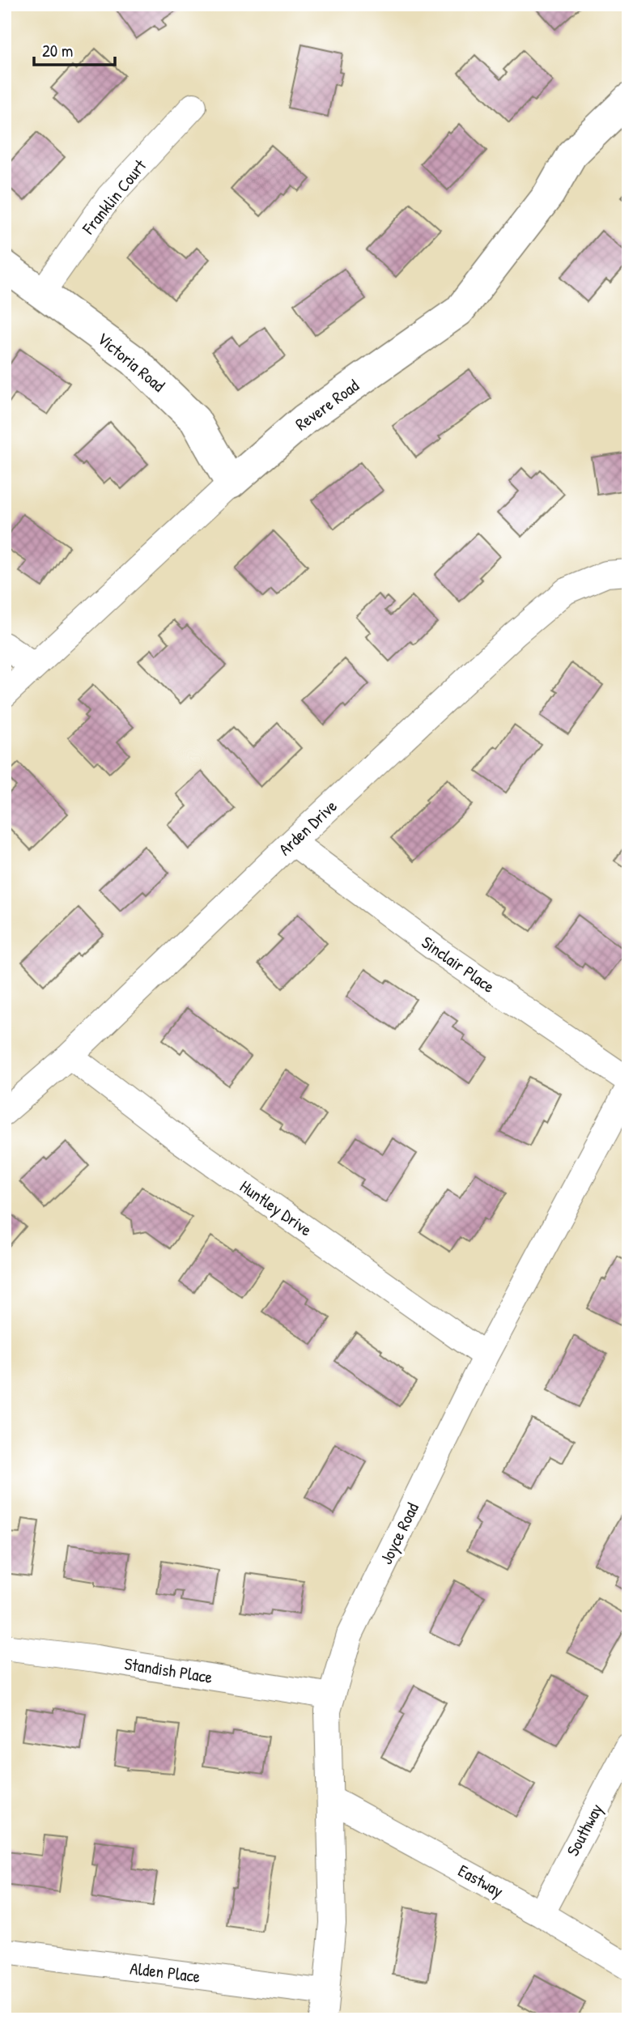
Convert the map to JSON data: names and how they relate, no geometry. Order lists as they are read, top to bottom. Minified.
{"streets":{"street":["Franklin Court","Victoria Road","Revere Road","Arden Drive","Sinclair Place","Huntley Drive","Joyce Road","Standish Place","Southway","Eastway","Alden Place"]},"crossings":[["Franklin Court","Victoria Road"],["Victoria Road","Revere Road"],["Arden Drive","Sinclair Place"],["Arden Drive","Huntley Drive"],["Huntley Drive","Joyce Road"],["Joyce Road","Standish Place"],["Joyce Road","Eastway"],["Joyce Road","Alden Place"],["Southway","Eastway"]],"scale_bar":"20 m"}
